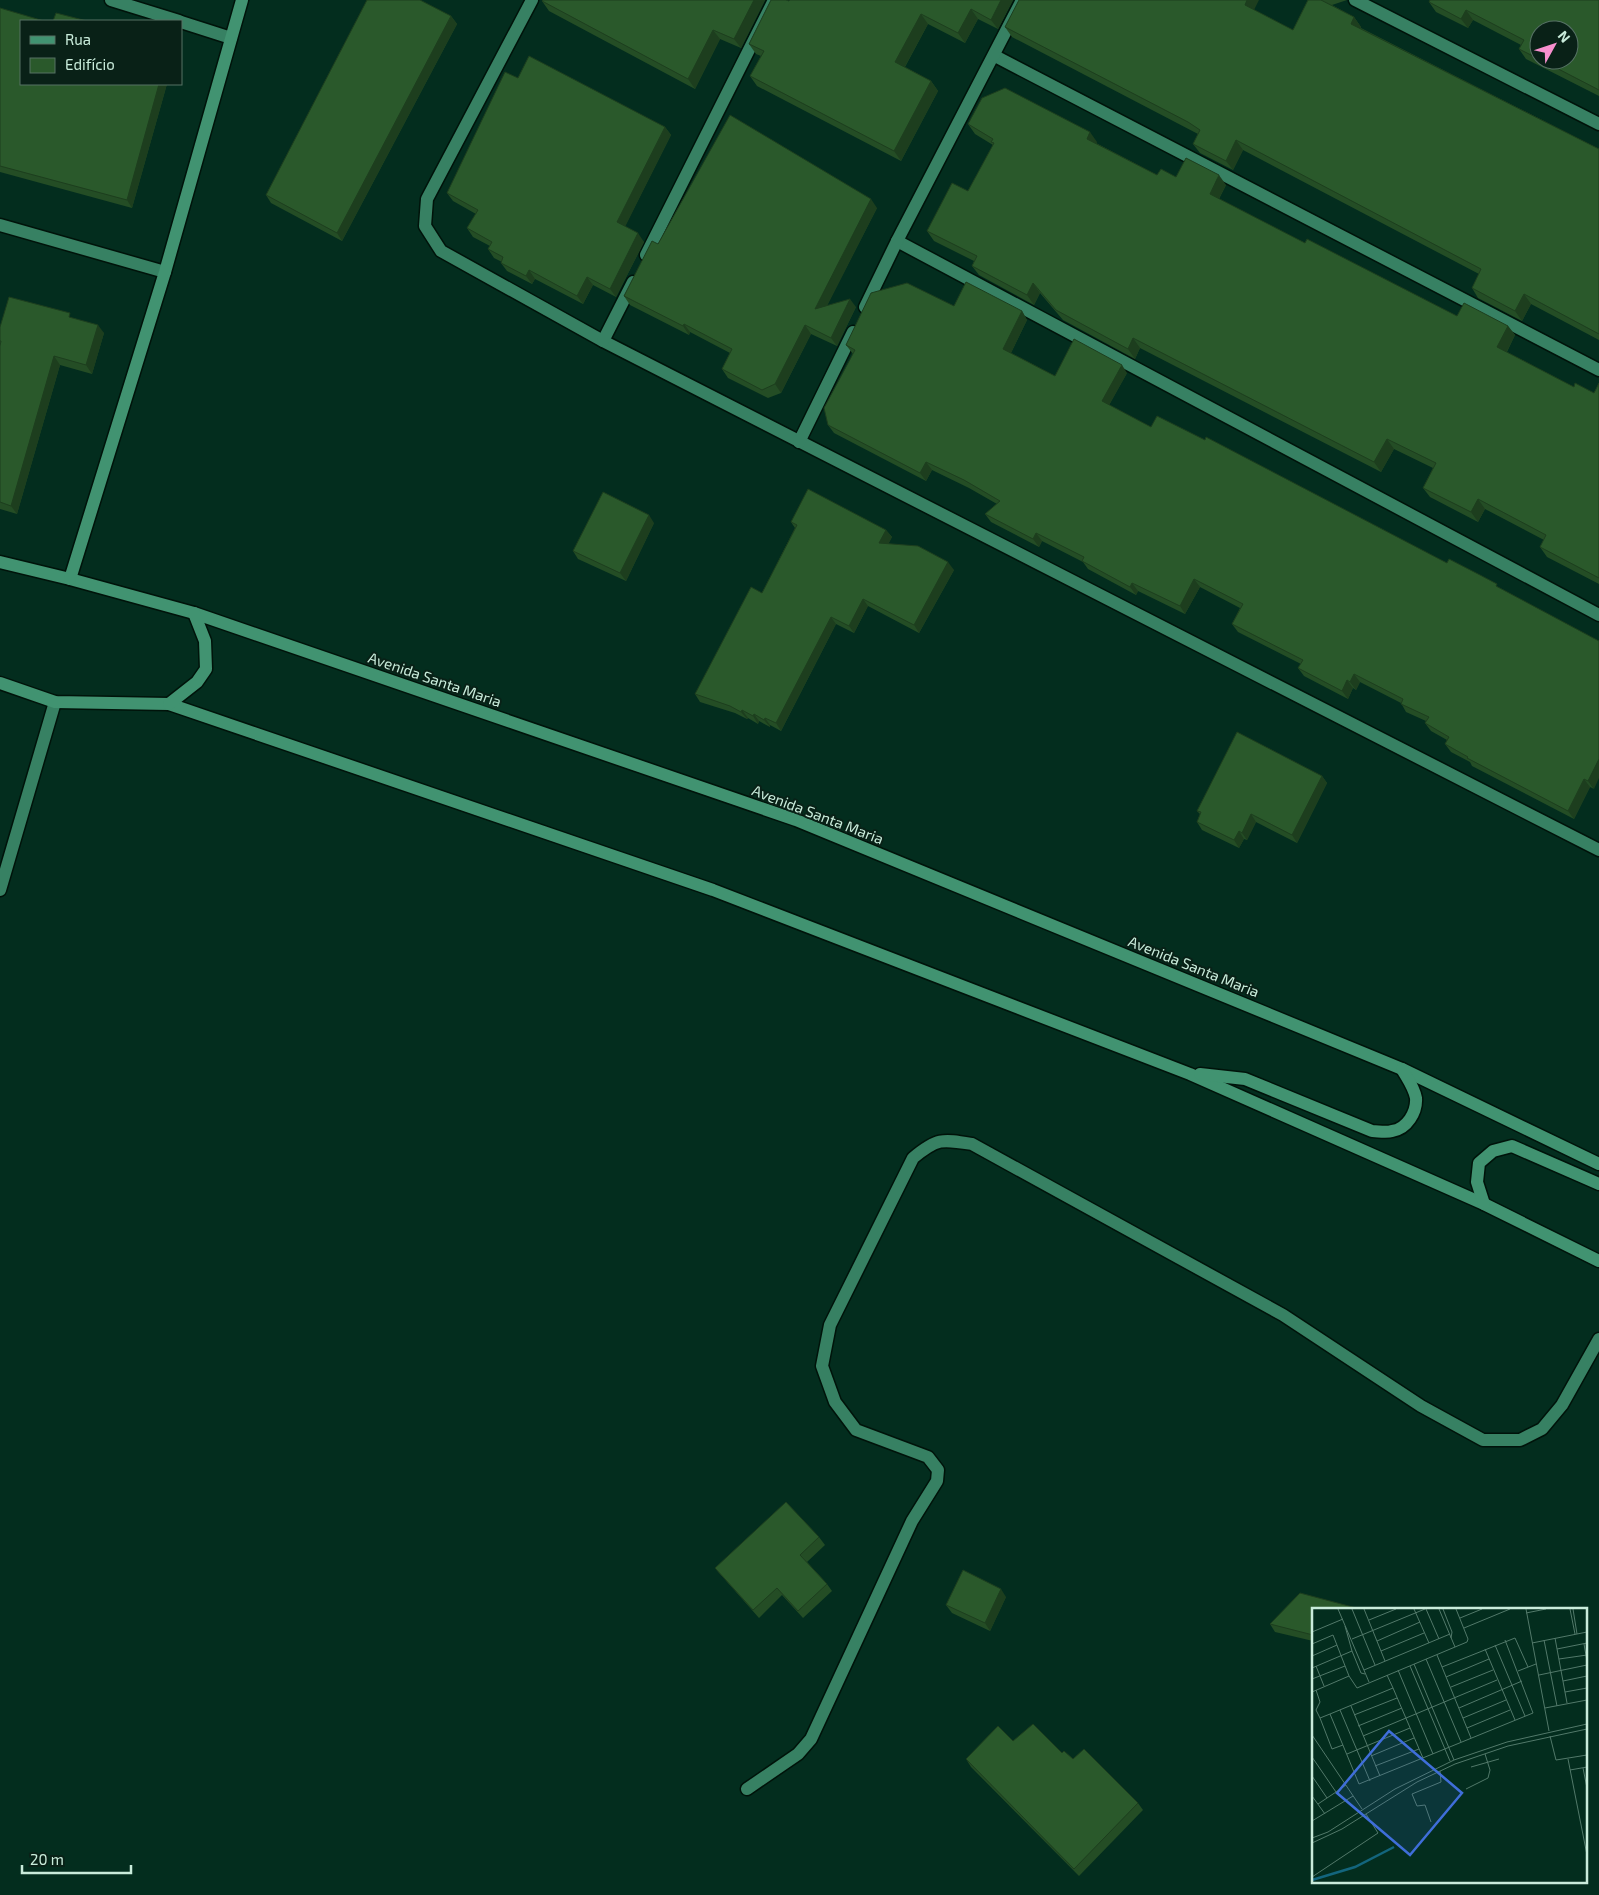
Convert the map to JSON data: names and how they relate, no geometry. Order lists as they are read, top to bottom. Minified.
{"streets":{"main road":["Avenida Santa Maria"]},"legend":["Rua","Edifício"],"scale_bar":"20 m","north":"top right"}
